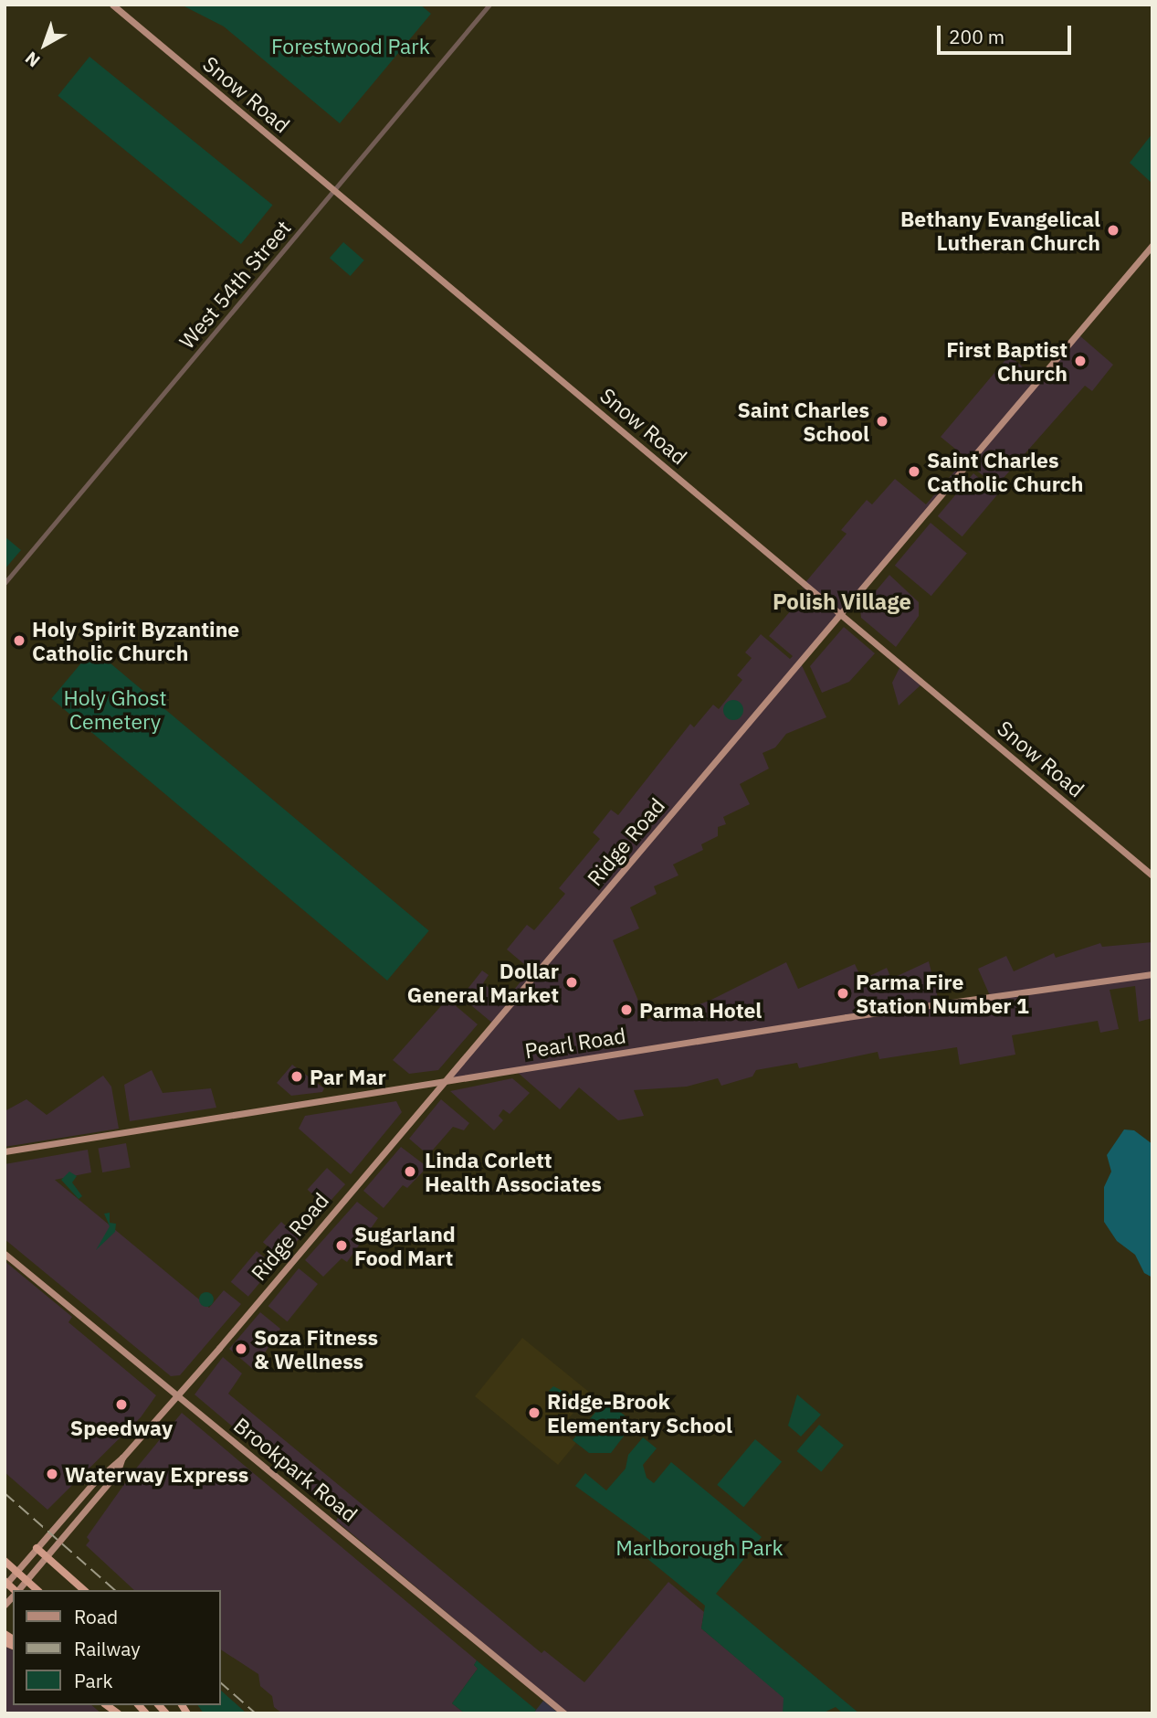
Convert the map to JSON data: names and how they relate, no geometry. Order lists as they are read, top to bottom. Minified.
{"streets":{"main road":["Snow Road","Ridge Road","Pearl Road","Brookpark Road"],"street":["West 54th Street"]},"crossings":[["Snow Road","West 54th Street"],["Snow Road","Ridge Road"],["Ridge Road","Pearl Road"],["Ridge Road","Brookpark Road"]],"districts":["Polish Village"],"parks":["Forestwood Park","Holy Ghost Cemetery","Marlborough Park"],"places":["Bethany Evangelical Lutheran Church","First Baptist Church","Saint Charles School","Saint Charles Catholic Church","Holy Spirit Byzantine Catholic Church","Dollar General Market","Parma Fire Station Number 1","Parma Hotel","Par Mar","Linda Corlett Health Associates","Sugarland Food Mart","Soza Fitness & Wellness","Speedway","Ridge-Brook Elementary School","Waterway Express"],"legend":["Road","Railway","Park"],"scale_bar":"200 m","north":"bottom left"}
